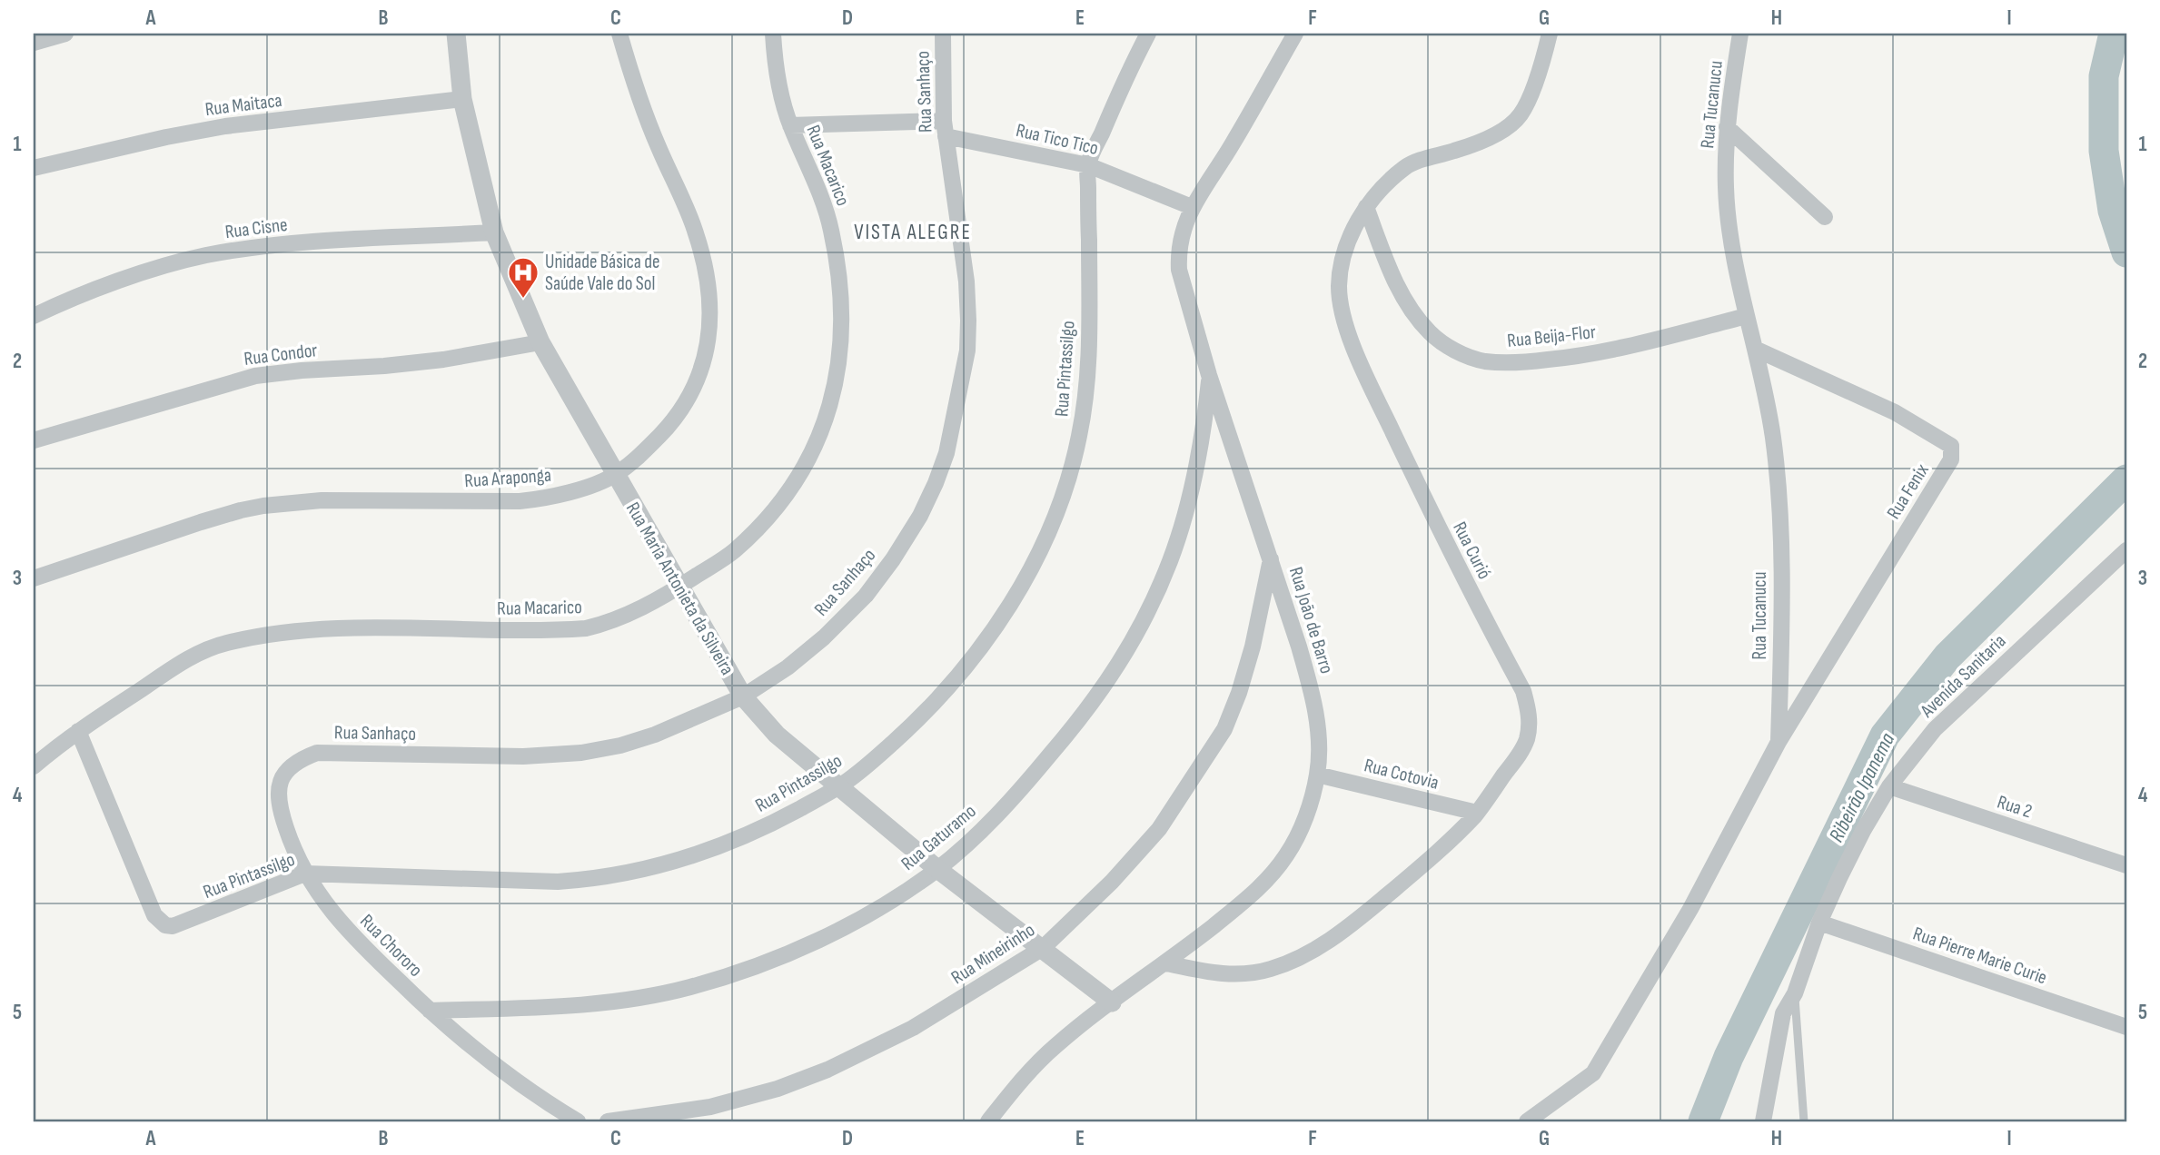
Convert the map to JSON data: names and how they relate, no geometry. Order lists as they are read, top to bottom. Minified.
{"streets":{"street":["Rua Sanhaço","Rua Maitaca","Rua Tucanucu","Rua Tico Tico","Rua Macarico","Rua Cisne","Rua Beija-Flor","Rua Condor","Rua Pintassilgo","Rua Araponga","Rua Fenix","Rua Curió","Rua Maria Antonieta da Silveira","Rua João de Barro","Avenida Sanitaria","Rua Cotovia","Rua 2","Rua Gaturamo","Rua Chororo","Rua Mineirinho","Rua Pierre Marie Curie"]},"crossings":[["Rua Sanhaço","Rua Tico Tico"],["Rua Sanhaço","Rua Maria Antonieta da Silveira"],["Rua Sanhaço","Rua Chororo"],["Rua Maitaca","Rua Maria Antonieta da Silveira"],["Rua Tucanucu","Rua Beija-Flor"],["Rua Tucanucu","Rua Fenix"],["Rua Tico Tico","Rua Macarico"],["Rua Tico Tico","Rua Pintassilgo"],["Rua Tico Tico","Rua João de Barro"],["Rua Macarico","Rua Pintassilgo"],["Rua Macarico","Rua Maria Antonieta da Silveira"],["Rua Cisne","Rua Maria Antonieta da Silveira"],["Rua Beija-Flor","Rua Curió"],["Rua Condor","Rua Maria Antonieta da Silveira"],["Rua Pintassilgo","Rua Maria Antonieta da Silveira"],["Rua Pintassilgo","Rua Chororo"],["Rua Araponga","Rua Maria Antonieta da Silveira"],["Rua Curió","Rua João de Barro"],["Rua Curió","Rua Cotovia"],["Rua Maria Antonieta da Silveira","Rua João de Barro"],["Rua Maria Antonieta da Silveira","Rua Gaturamo"],["Rua Maria Antonieta da Silveira","Rua Mineirinho"],["Rua João de Barro","Rua Cotovia"],["Rua João de Barro","Rua Gaturamo"],["Rua João de Barro","Rua Mineirinho"],["Avenida Sanitaria","Rua 2"],["Avenida Sanitaria","Rua Pierre Marie Curie"],["Rua Gaturamo","Rua Chororo"]],"districts":["VISTA ALEGRE"],"water":["Ribeirão Ipanema"],"places":{"hospital":["Unidade Básica de Saúde Vale do Sol"]},"grid":{"columns":["A","B","C","D","E","F","G","H","I"],"rows":["1","2","3","4","5"]}}
